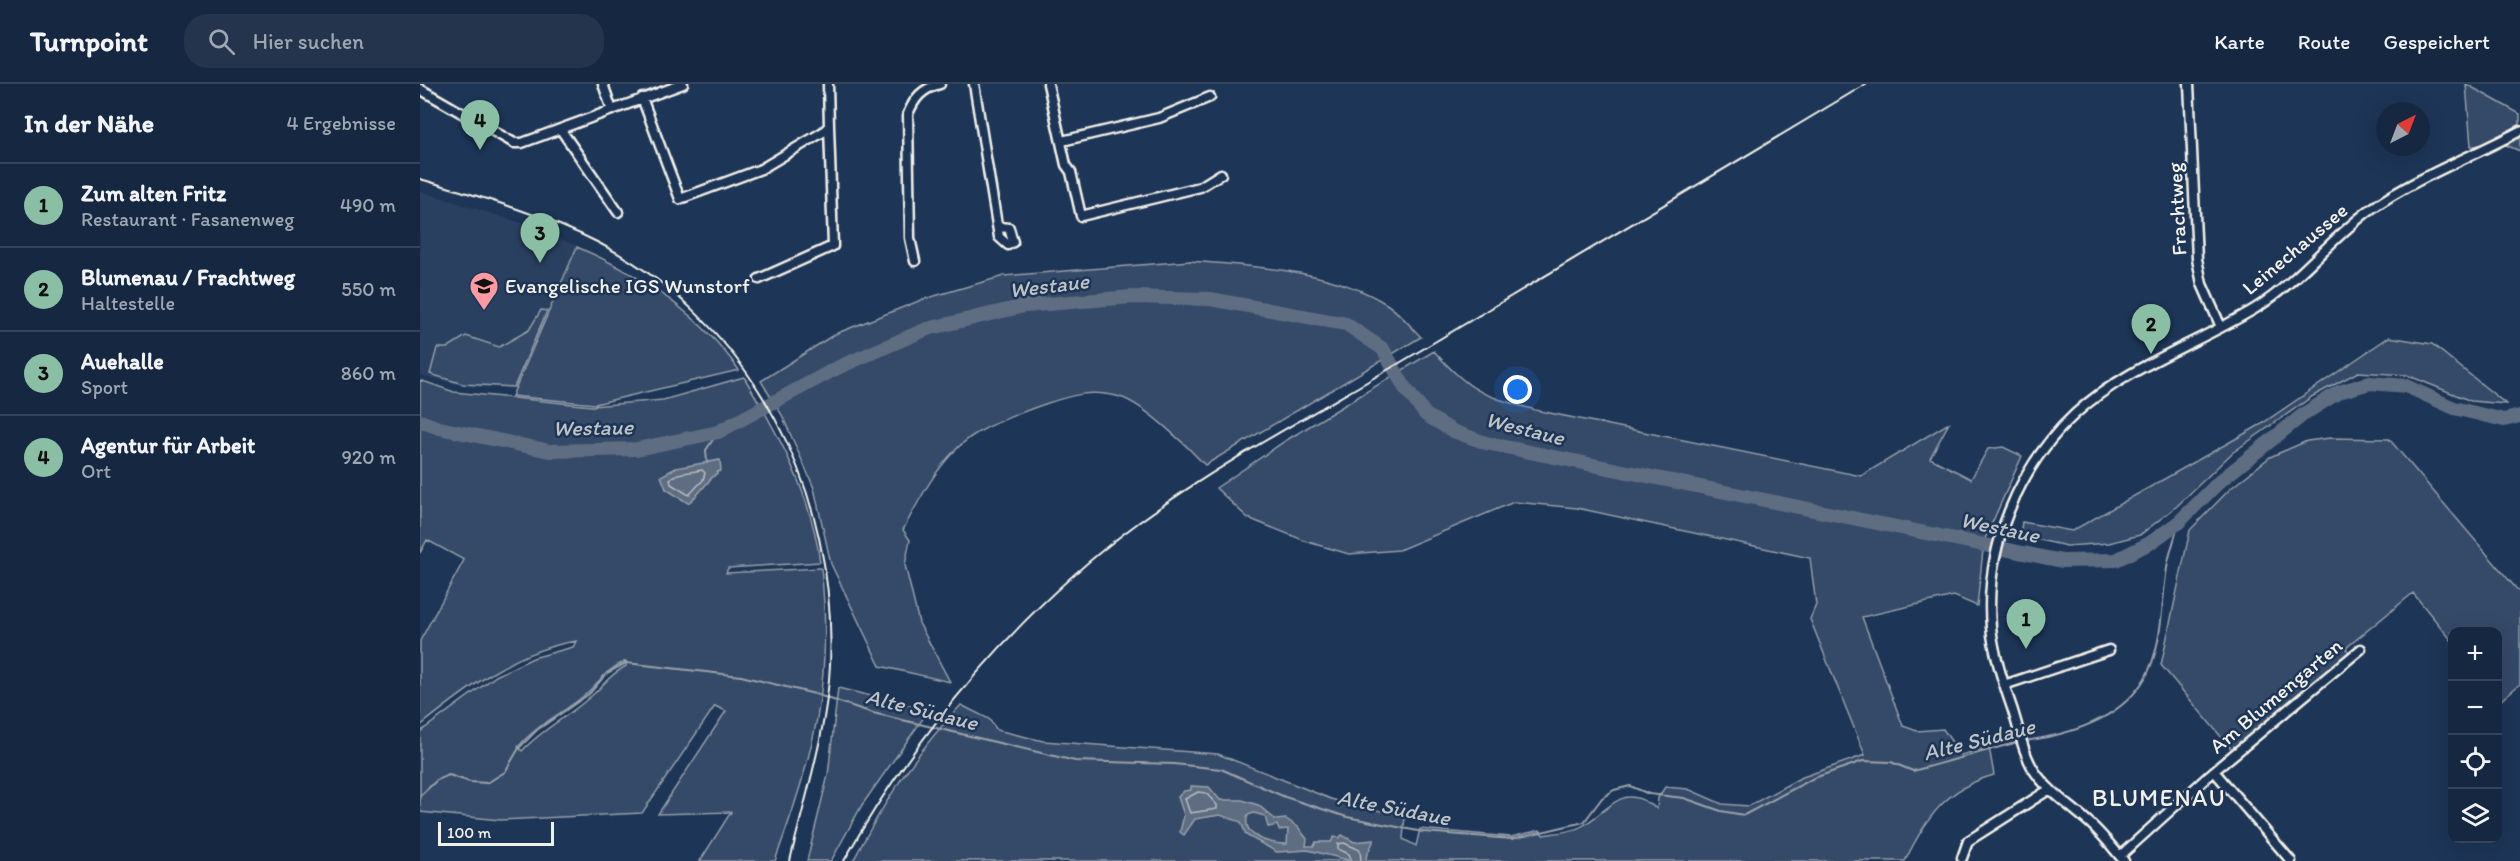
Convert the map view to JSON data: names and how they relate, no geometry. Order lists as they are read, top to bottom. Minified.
{"streets":{"street":["Frachtweg","Leinechaussee","Am Blumengarten"]},"crossings":[["Frachtweg","Leinechaussee"],["Leinechaussee","Am Blumengarten"]],"districts":["BLUMENAU"],"water":["Westaue","Alte Südaue"],"places":{"school or university":["Evangelische IGS Wunstorf"]},"scale_bar":"100 m","north":"top right","page":{"header":"Turnpoint","search":"Hier suchen","nav":["Karte","Route","Gespeichert"],"heading":["In der Nähe","4 Ergebnisse"],"pins":["4","3","2","1"],"list":[{"mark":"1","name":"Zum alten Fritz","note":"Restaurant · Fasanenweg","value":"490 m"},{"mark":"2","name":"Blumenau / Frachtweg","note":"Haltestelle","value":"550 m"},{"mark":"3","name":"Auehalle","note":"Sport","value":"860 m"},{"mark":"4","name":"Agentur für Arbeit","note":"Ort","value":"920 m"}],"map_buttons":["+","−"],"scale":"100 m"}}
